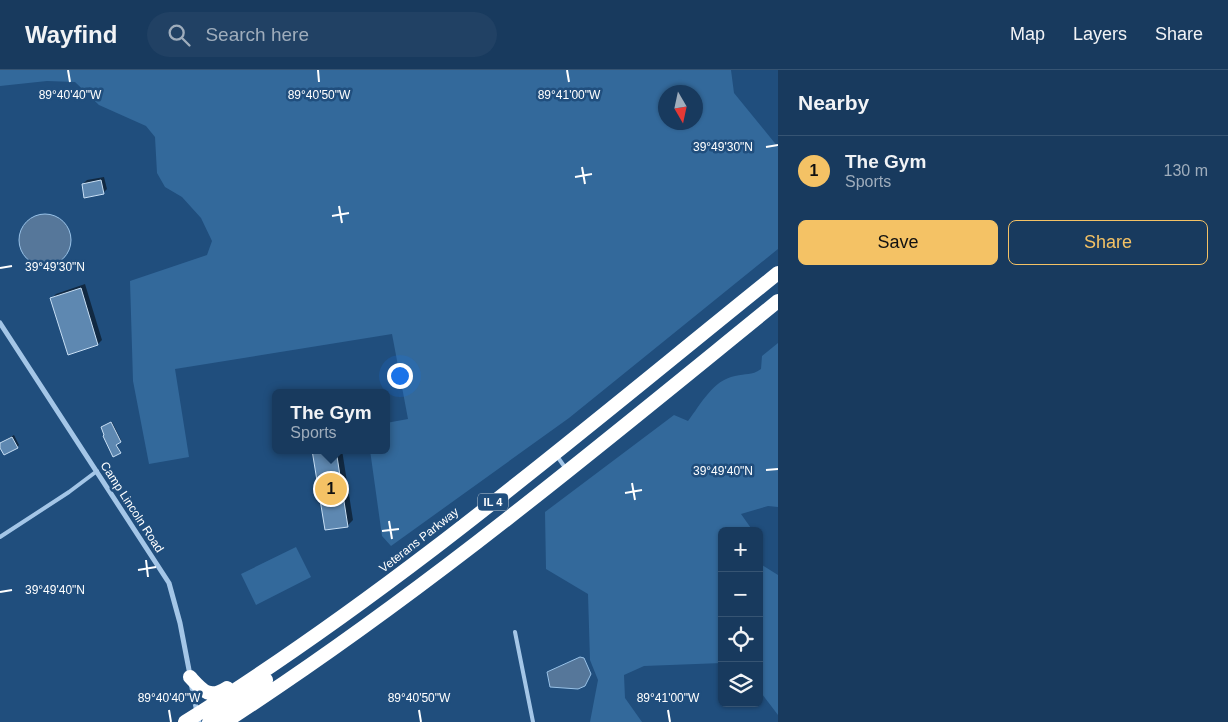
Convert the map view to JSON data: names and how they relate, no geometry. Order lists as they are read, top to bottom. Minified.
{"streets":{"highway":["IL 4","Veterans Parkway"],"street":["Camp Lincoln Road"]},"crossings":[["Camp Lincoln Road","Veterans Parkway"]],"north":"bottom","page":{"header":"Wayfind","search":"Search here","nav":["Map","Layers","Share"],"heading":"Nearby","list":[{"mark":"1","name":"The Gym","note":"Sports","value":"130 m"}],"buttons":["Save","Share"],"popup":["The Gym","Sports"],"pins":"1","map_buttons":["+","−"]},"coordinates":["89°41'00\"W","89°40'40\"W","89°40'50\"W","39°49'30\"N","39°49'40\"N"]}
